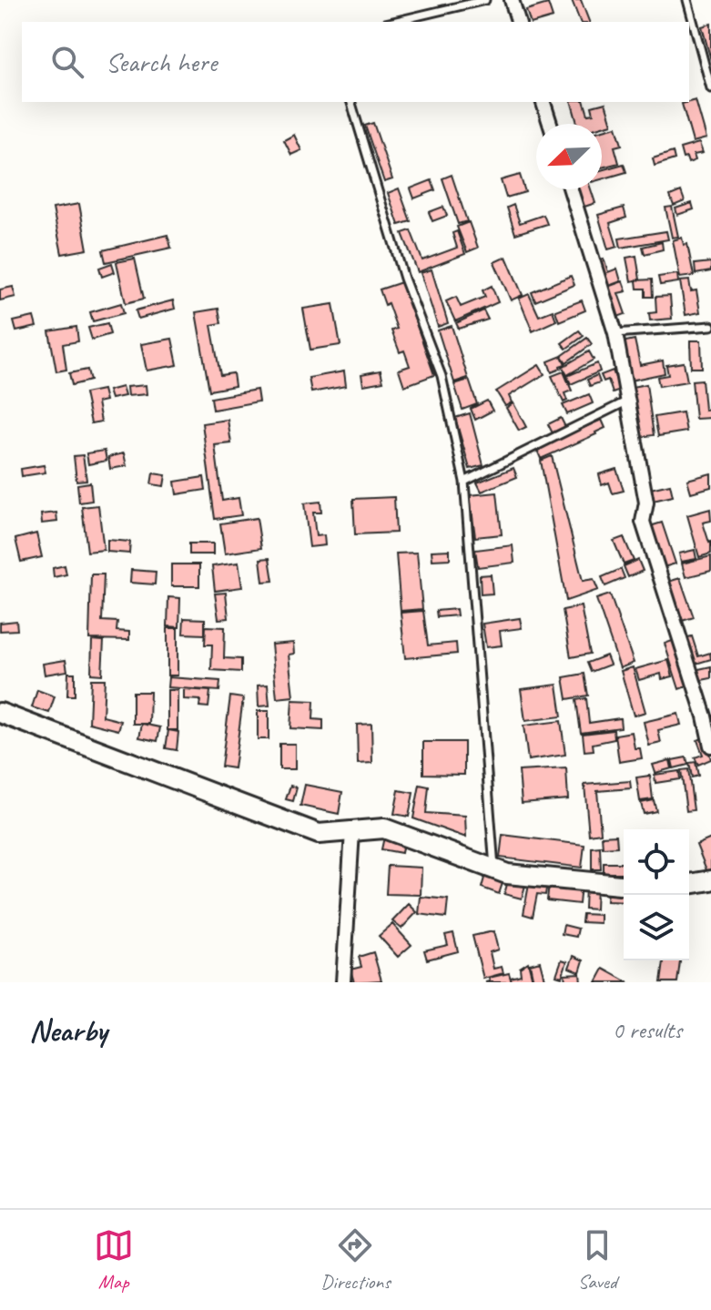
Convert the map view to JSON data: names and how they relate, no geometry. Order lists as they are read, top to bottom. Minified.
{"north":"bottom left","page":{"search":"Search here","heading":["Nearby","0 results"],"nav":["Map","Directions","Saved"]}}
